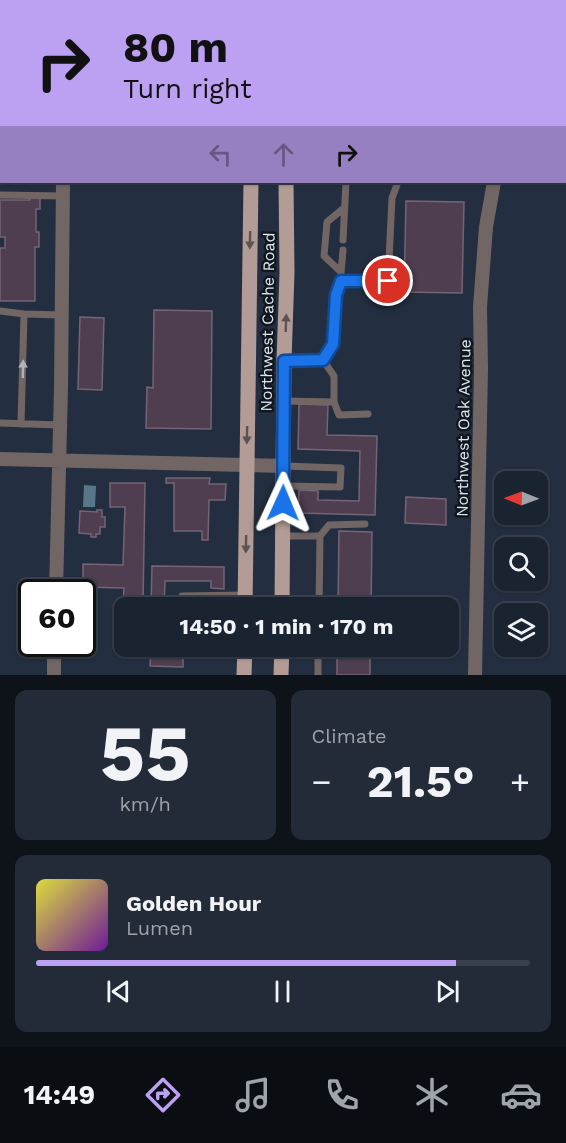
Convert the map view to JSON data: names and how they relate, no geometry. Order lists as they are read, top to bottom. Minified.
{"streets":{"main road":["Northwest Cache Road"],"street":["Northwest Oak Avenue"]},"north":"left","page":{"turn":["80 m","Turn right"],"limit":"60","trip":"14:50 · 1 min · 170 m","tile":[["55","km/h"],"Climate"],"heat":["−","21.5°","+"],"song":["Golden Hour","Lumen"],"tabs":"14:49"}}
